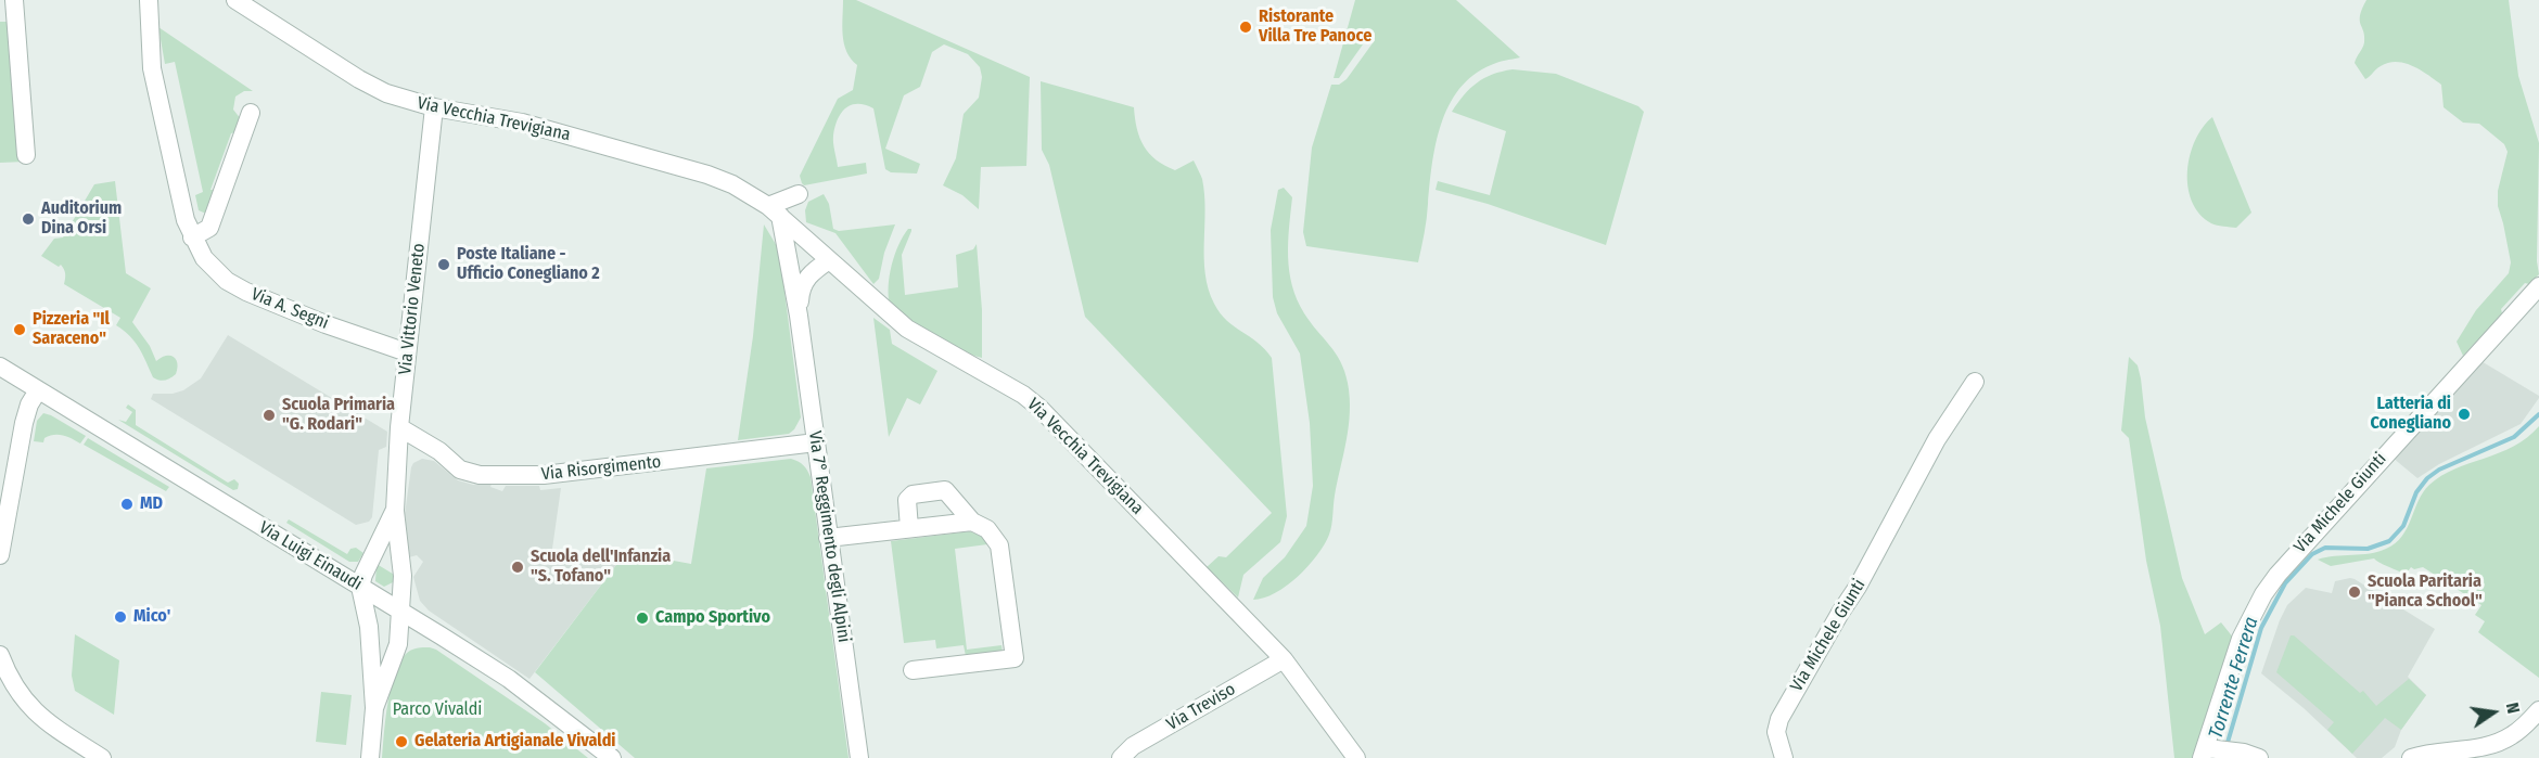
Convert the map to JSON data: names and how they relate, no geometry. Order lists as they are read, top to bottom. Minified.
{"streets":{"street":["Via Vecchia Trevigiana","Via A. Segni","Via Vittorio Veneto","Via Risorgimento","Via Michele Giunti","Via 7° Reggimento degli Alpini","Via Luigi Einaudi","Via Treviso"]},"crossings":[["Via Vecchia Trevigiana","Via Vittorio Veneto"],["Via Vecchia Trevigiana","Via 7° Reggimento degli Alpini"],["Via Vecchia Trevigiana","Via Treviso"],["Via A. Segni","Via Vittorio Veneto"],["Via Vittorio Veneto","Via Risorgimento"],["Via Vittorio Veneto","Via Luigi Einaudi"],["Via Risorgimento","Via 7° Reggimento degli Alpini"]],"water":["Torrente Ferrera"],"parks":["Parco Vivaldi"],"places":["Ristorante Villa Tre Panoce","Auditorium Dina Orsi","Poste Italiane - Ufficio Conegliano 2","Pizzeria \"Il Saraceno\"","Latteria di Conegliano","Scuola Primaria \"G. Rodari\"","MD","Scuola dell'Infanzia \"S. Tofano\"","Scuola Paritaria \"Pianca School\"","Mico'","Campo Sportivo","Gelateria Artigianale Vivaldi"],"north":"right"}
